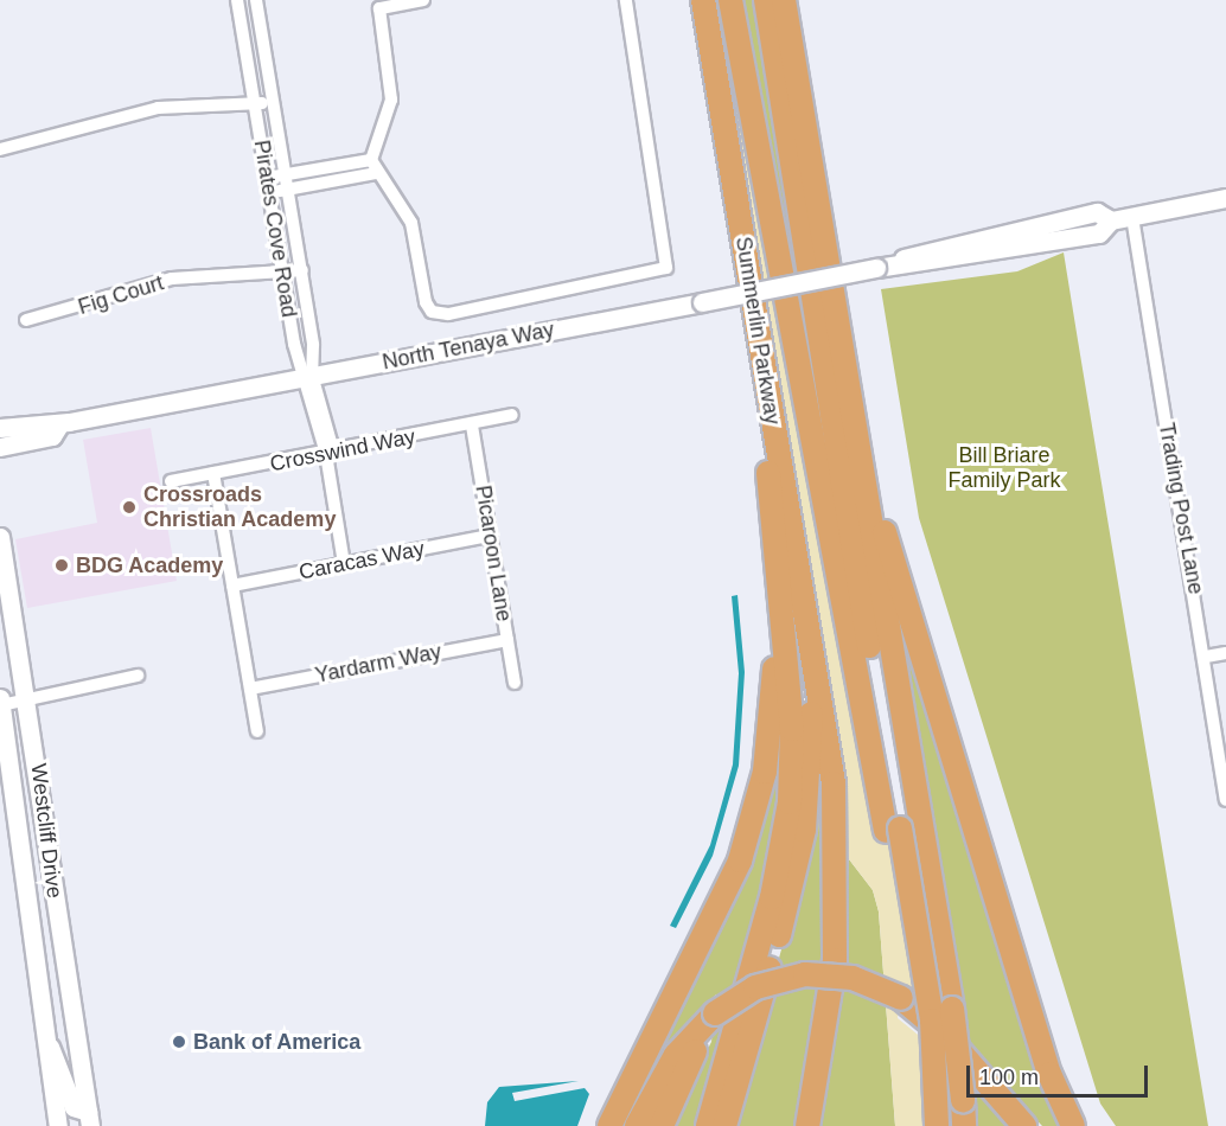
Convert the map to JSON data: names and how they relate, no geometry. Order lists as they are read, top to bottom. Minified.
{"streets":{"highway":["Summerlin Parkway"],"main road":["North Tenaya Way","Westcliff Drive"],"street":["Pirates Cove Road","Fig Court","Crosswind Way","Trading Post Lane","Picaroon Lane","Caracas Way","Yardarm Way"]},"crossings":[["Pirates Cove Road","Fig Court"],["Pirates Cove Road","North Tenaya Way"],["Pirates Cove Road","Crosswind Way"],["Pirates Cove Road","Caracas Way"],["North Tenaya Way","Trading Post Lane"],["Crosswind Way","Picaroon Lane"],["Picaroon Lane","Caracas Way"],["Picaroon Lane","Yardarm Way"]],"parks":["Bill Briare Family Park"],"places":["Crossroads Christian Academy","BDG Academy","Bank of America"],"scale_bar":"100 m"}
